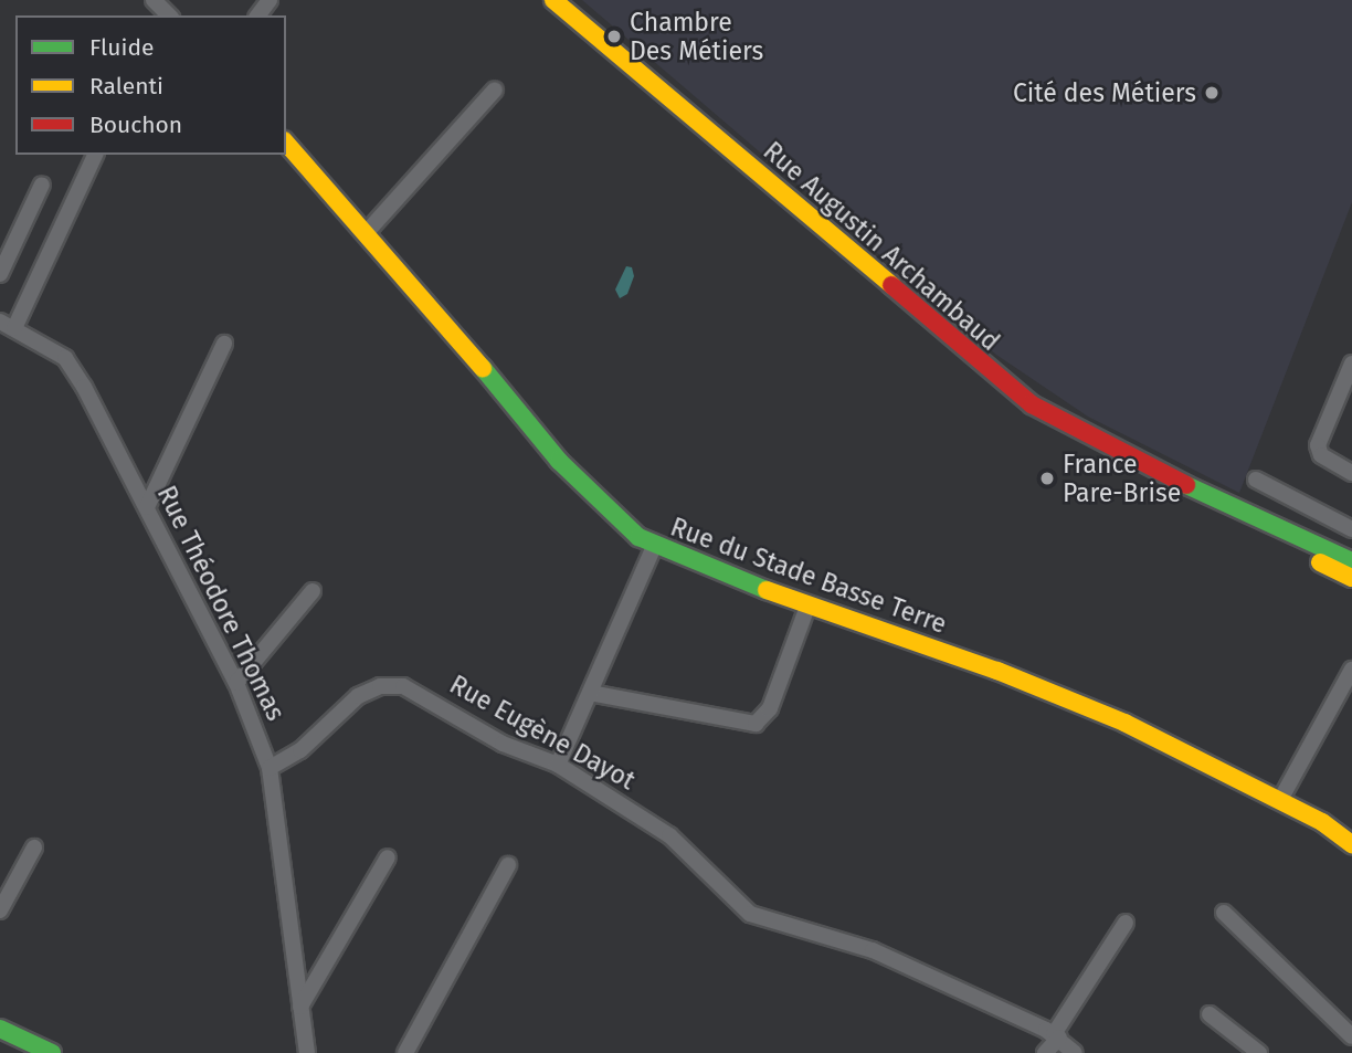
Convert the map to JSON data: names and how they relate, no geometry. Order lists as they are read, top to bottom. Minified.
{"streets":{"street":["Rue Augustin Archambaud","Rue du Stade Basse Terre","Rue Théodore Thomas","Rue Eugène Dayot"]},"crossings":[["Rue Théodore Thomas","Rue Eugène Dayot"]],"places":["Chambre Des Métiers","Cité des Métiers","France Pare-Brise"],"legend":["Fluide","Ralenti","Bouchon"]}
